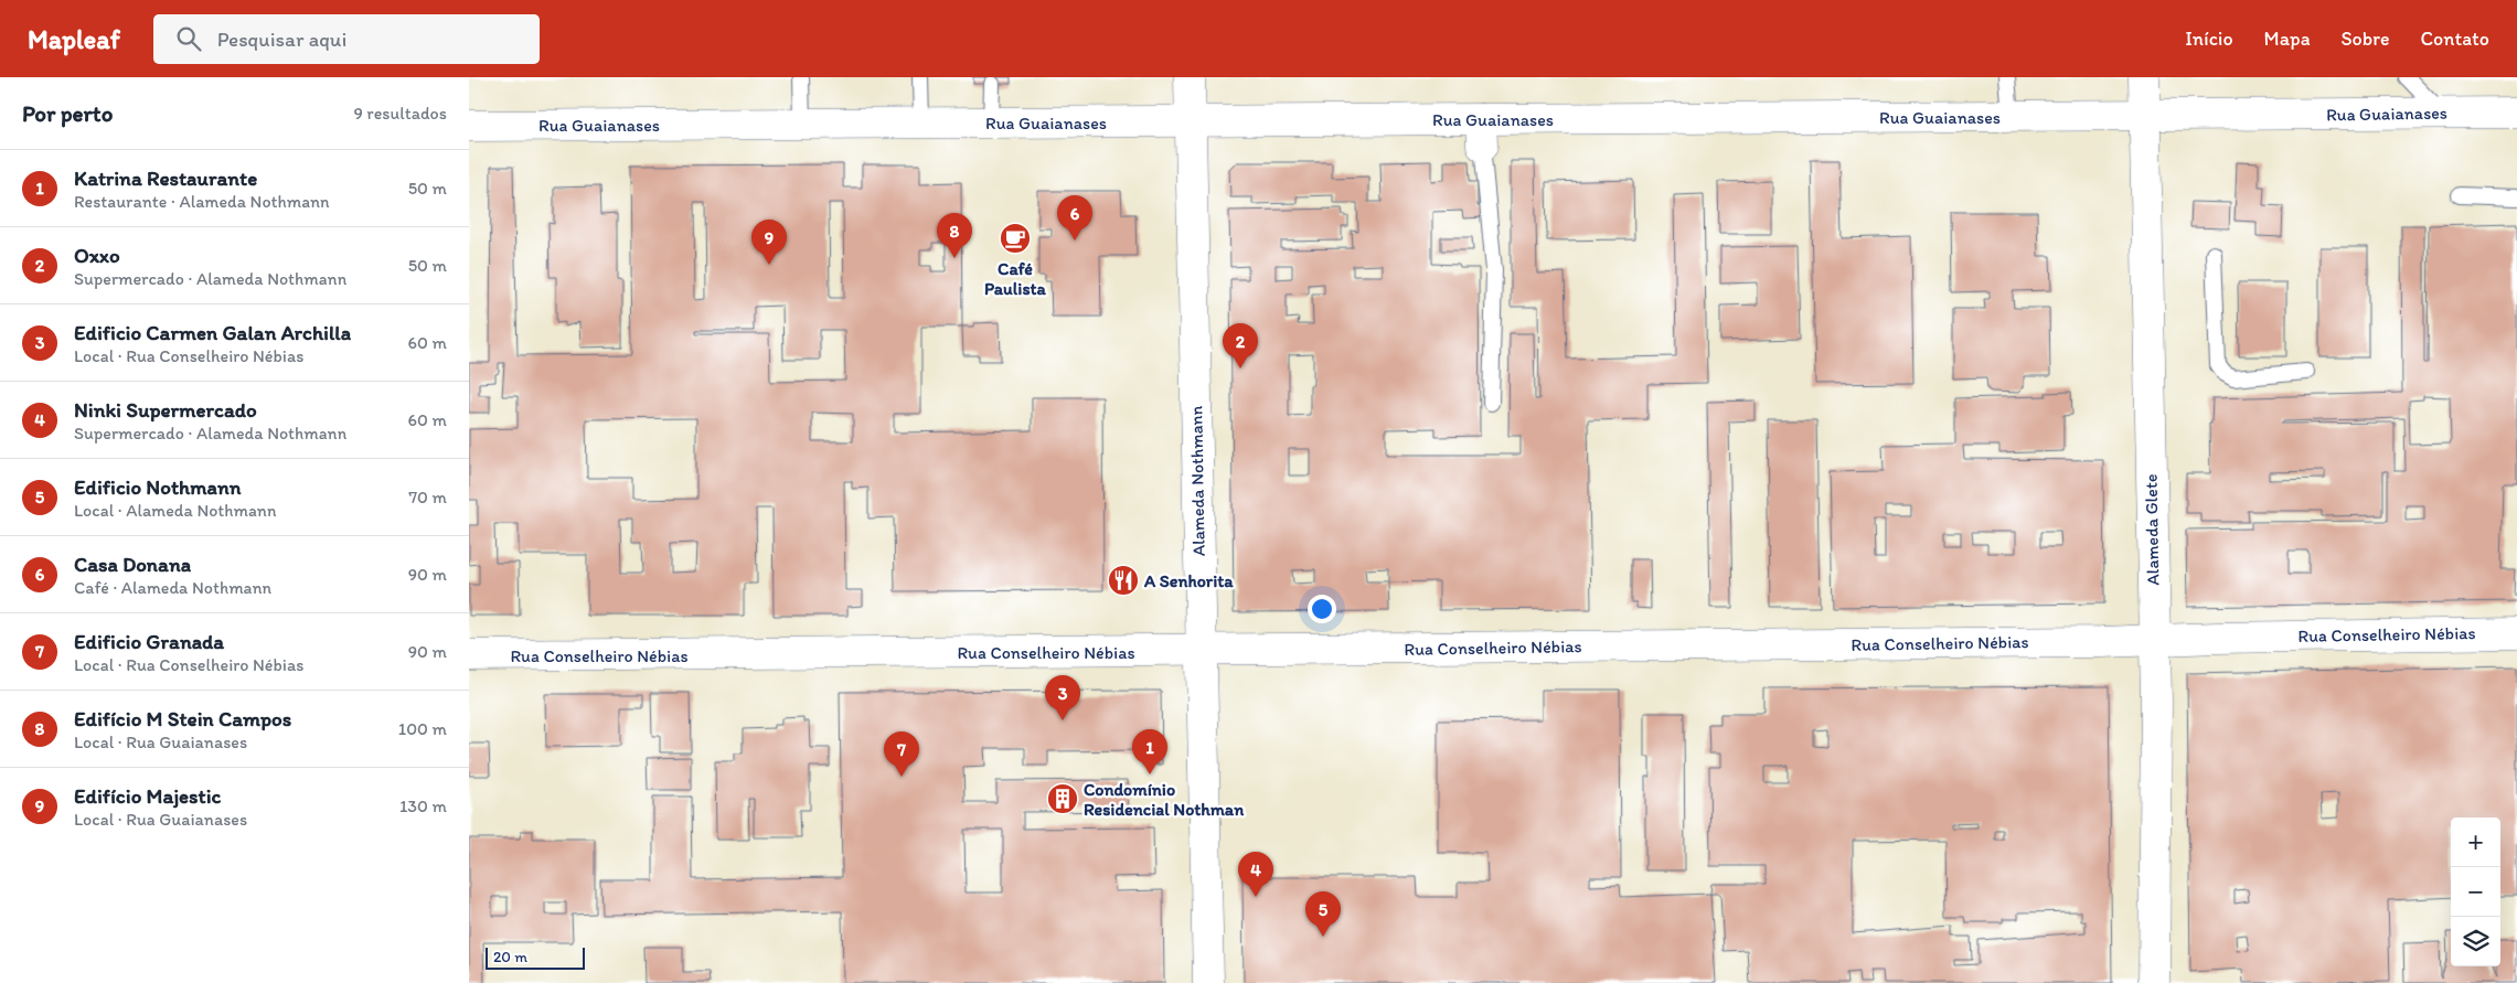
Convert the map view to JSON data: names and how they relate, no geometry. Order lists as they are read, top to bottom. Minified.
{"streets":{"street":["Rua Guaianases","Alameda Nothmann","Alameda Glete","Rua Conselheiro Nébias"]},"crossings":[["Rua Guaianases","Alameda Nothmann"],["Rua Guaianases","Alameda Glete"],["Alameda Nothmann","Rua Conselheiro Nébias"],["Alameda Glete","Rua Conselheiro Nébias"]],"places":{"cafe":["Café Paulista"],"restaurant":["A Senhorita"],"building":["Condomínio Residencial Nothman"]},"scale_bar":"20 m","page":{"header":"Mapleaf","search":"Pesquisar aqui","nav":["Início","Mapa","Sobre","Contato"],"heading":["Por perto","9 resultados"],"list":[{"mark":"1","name":"Katrina Restaurante","note":"Restaurante · Alameda Nothmann","value":"50 m"},{"mark":"2","name":"Oxxo","note":"Supermercado · Alameda Nothmann","value":"50 m"},{"mark":"3","name":"Edificio Carmen Galan Archilla","note":"Local · Rua Conselheiro Nébias","value":"60 m"},{"mark":"4","name":"Ninki Supermercado","note":"Supermercado · Alameda Nothmann","value":"60 m"},{"mark":"5","name":"Edificio Nothmann","note":"Local · Alameda Nothmann","value":"70 m"},{"mark":"6","name":"Casa Donana","note":"Café · Alameda Nothmann","value":"90 m"},{"mark":"7","name":"Edificio Granada","note":"Local · Rua Conselheiro Nébias","value":"90 m"},{"mark":"8","name":"Edifício M Stein Campos","note":"Local · Rua Guaianases","value":"100 m"},{"mark":"9","name":"Edifício Majestic","note":"Local · Rua Guaianases","value":"130 m"}],"pins":["6","8","9","2","3","1","7","4","5"],"map_buttons":["+","−"],"scale":"20 m"}}
